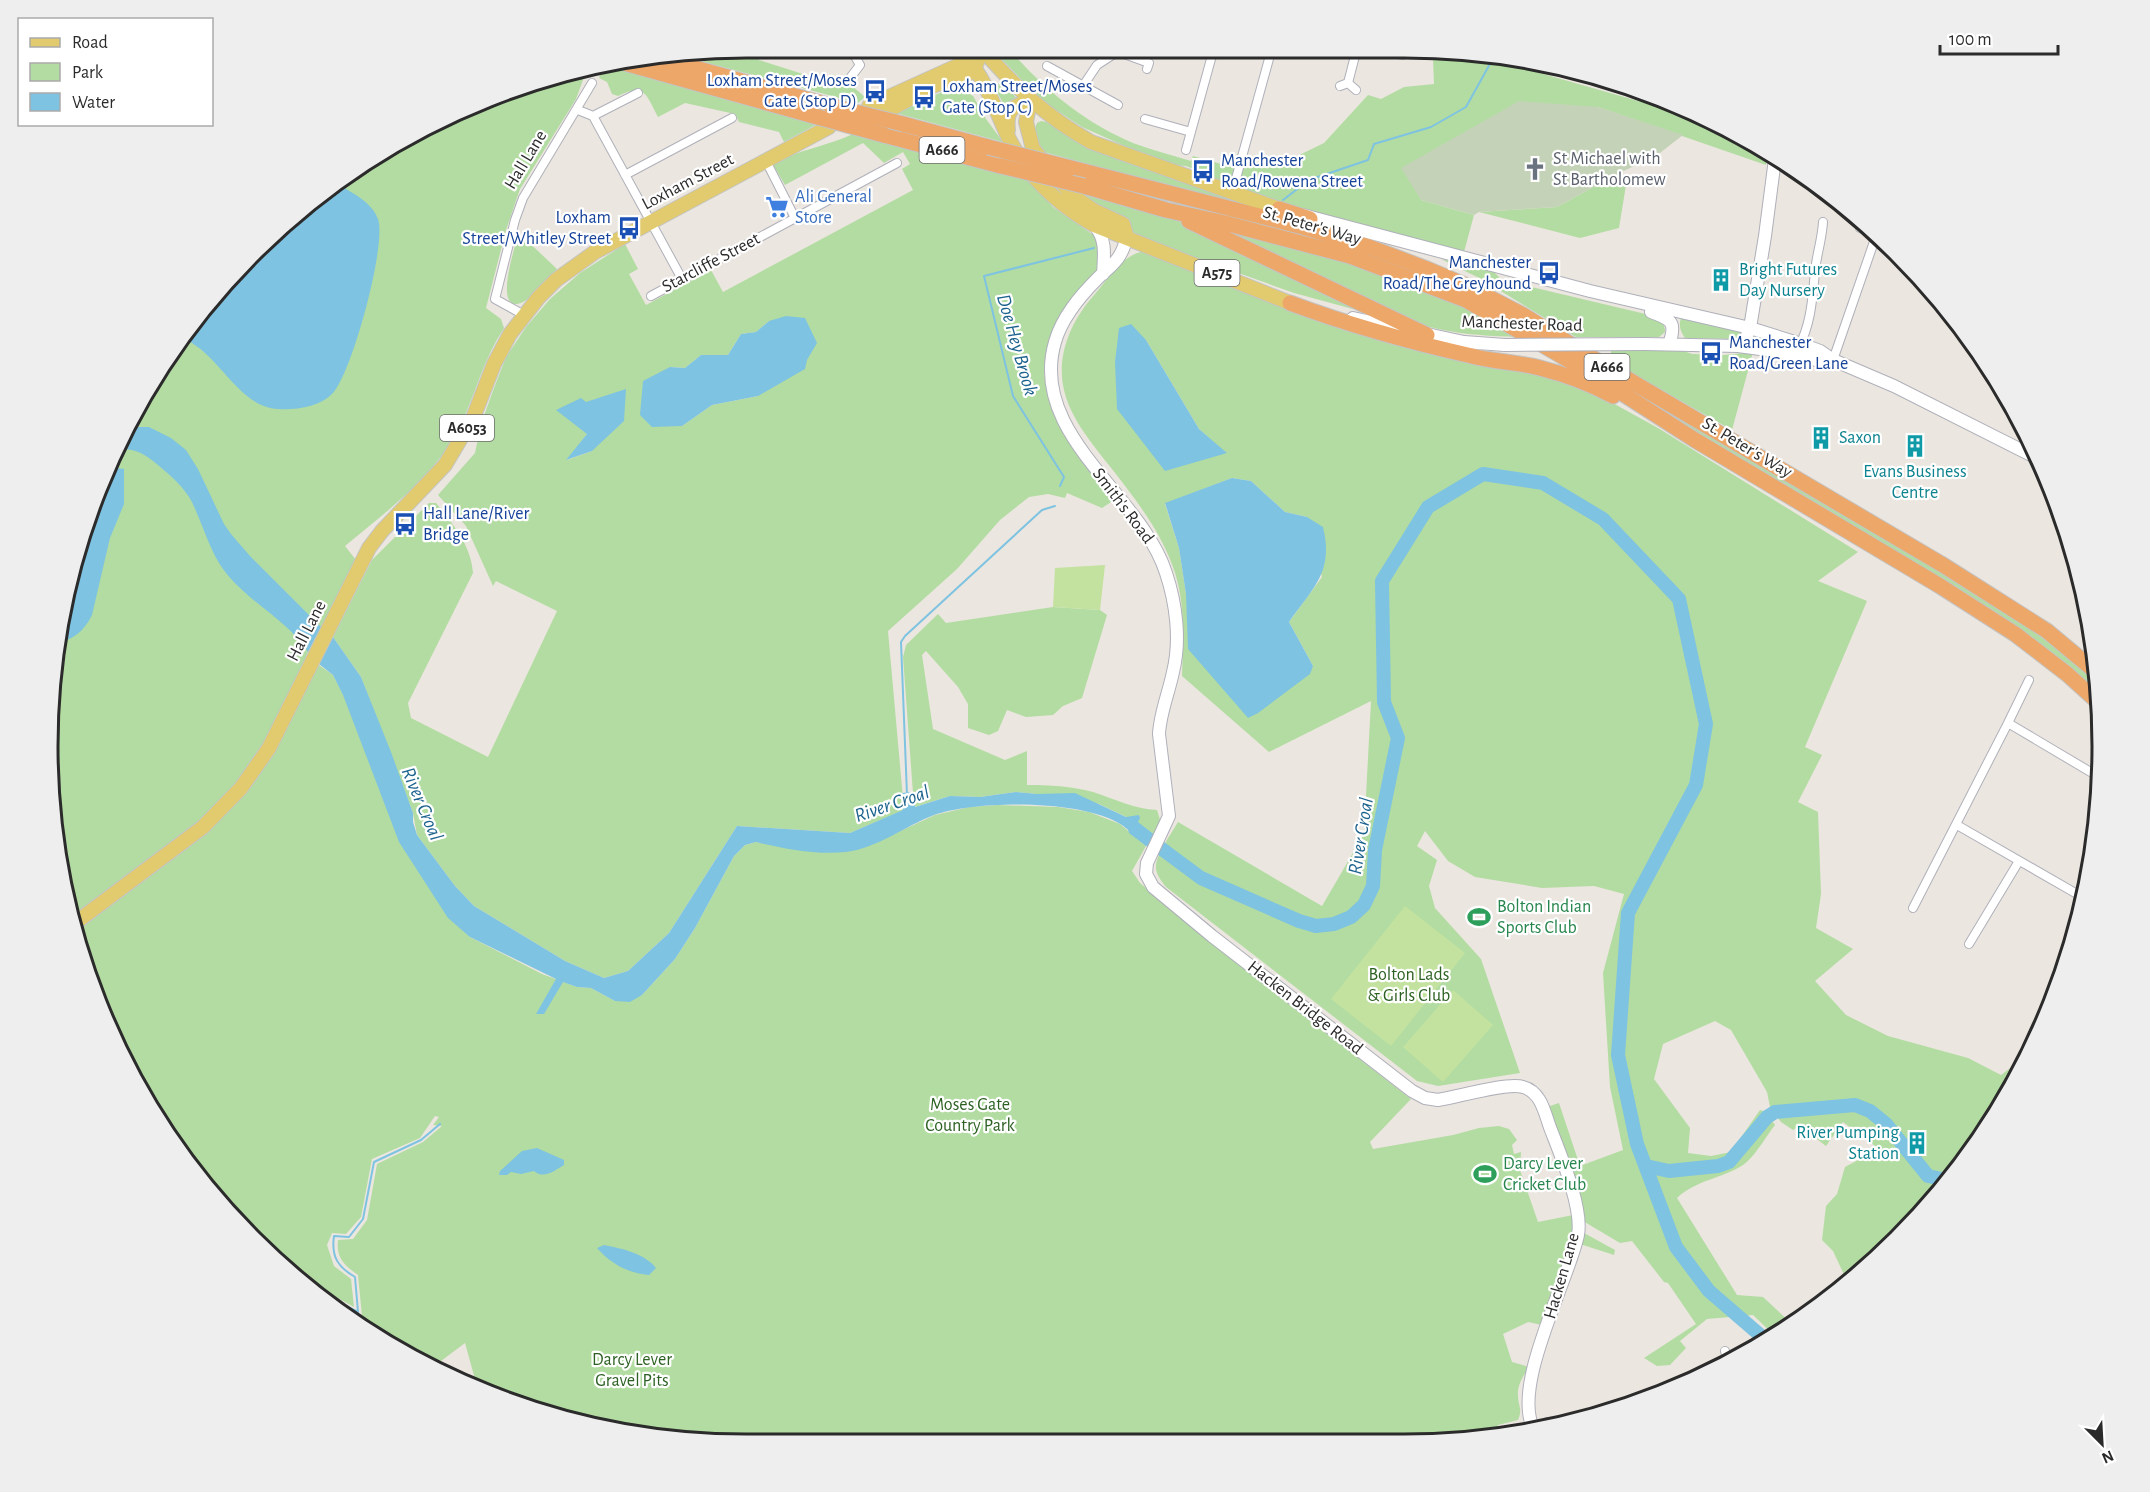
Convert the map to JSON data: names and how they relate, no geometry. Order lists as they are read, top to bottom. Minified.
{"streets":{"highway":["A666","St. Peter's Way"],"main road":["Hall Lane","Loxham Street","A575","Manchester Road","A6053"],"street":["Starcliffe Street","Smith's Road","Hacken Bridge Road","Hacken Lane"]},"crossings":[["Hall Lane","Loxham Street"],["A575","Manchester Road"],["A575","Smith's Road"],["Manchester Road","Smith's Road"],["Smith's Road","Hacken Bridge Road"],["Hacken Bridge Road","Hacken Lane"]],"water":["Doe Hey Brook","River Croal"],"parks":["Bolton Lads & Girls Club","Moses Gate Country Park","Darcy Lever Gravel Pits"],"places":{"bus stop":["Loxham Street/Moses Gate (Stop D)","Loxham Street/Moses Gate (Stop C)","Manchester Road/Rowena Street","Loxham Street/Whitley Street","Manchester Road/The Greyhound","Manchester Road/Green Lane","Hall Lane/River Bridge"],"church":["St Michael with St Bartholomew"],"supermarket":["Ali General Store"],"building":["Bright Futures Day Nursery","Saxon","Evans Business Centre","River Pumping Station"],"sports":["Bolton Indian Sports Club","Darcy Lever Cricket Club"]},"legend":["Road","Park","Water"],"scale_bar":"100 m","north":"bottom right"}
